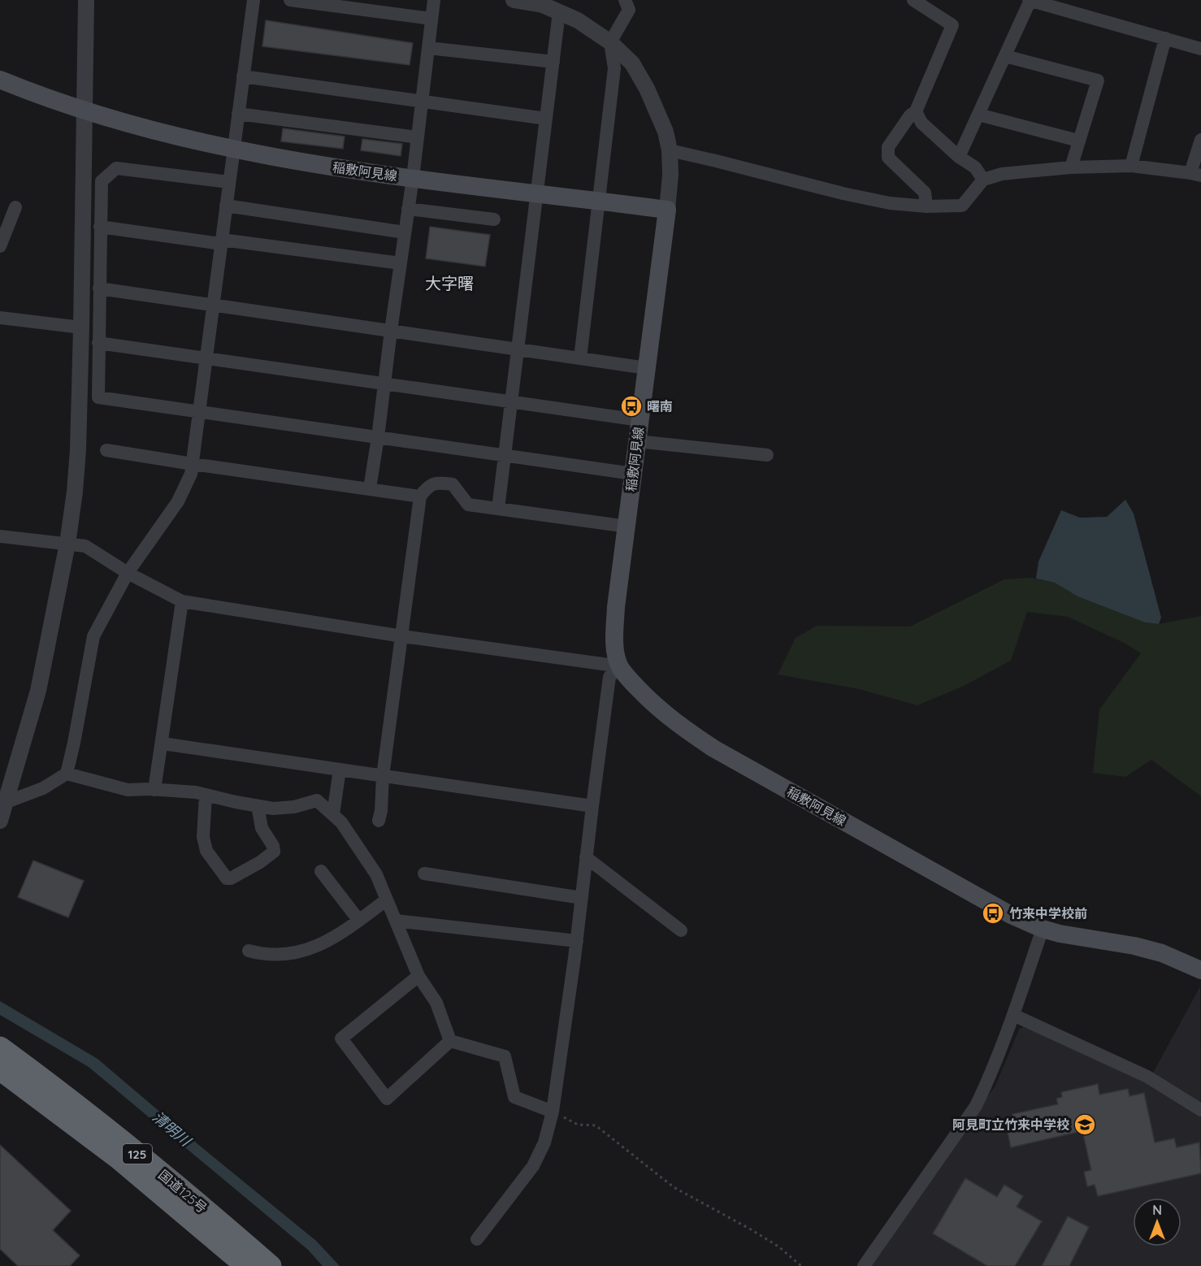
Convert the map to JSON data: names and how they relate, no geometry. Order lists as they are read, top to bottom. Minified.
{"streets":{"highway":["125","国道125号"],"main road":["稲敷阿見線"]},"districts":["大字曙"],"water":["清明川"],"places":{"bus stop":["曙南","竹来中学校前"],"school or university":["阿見町立竹来中学校"]},"north":"top"}
